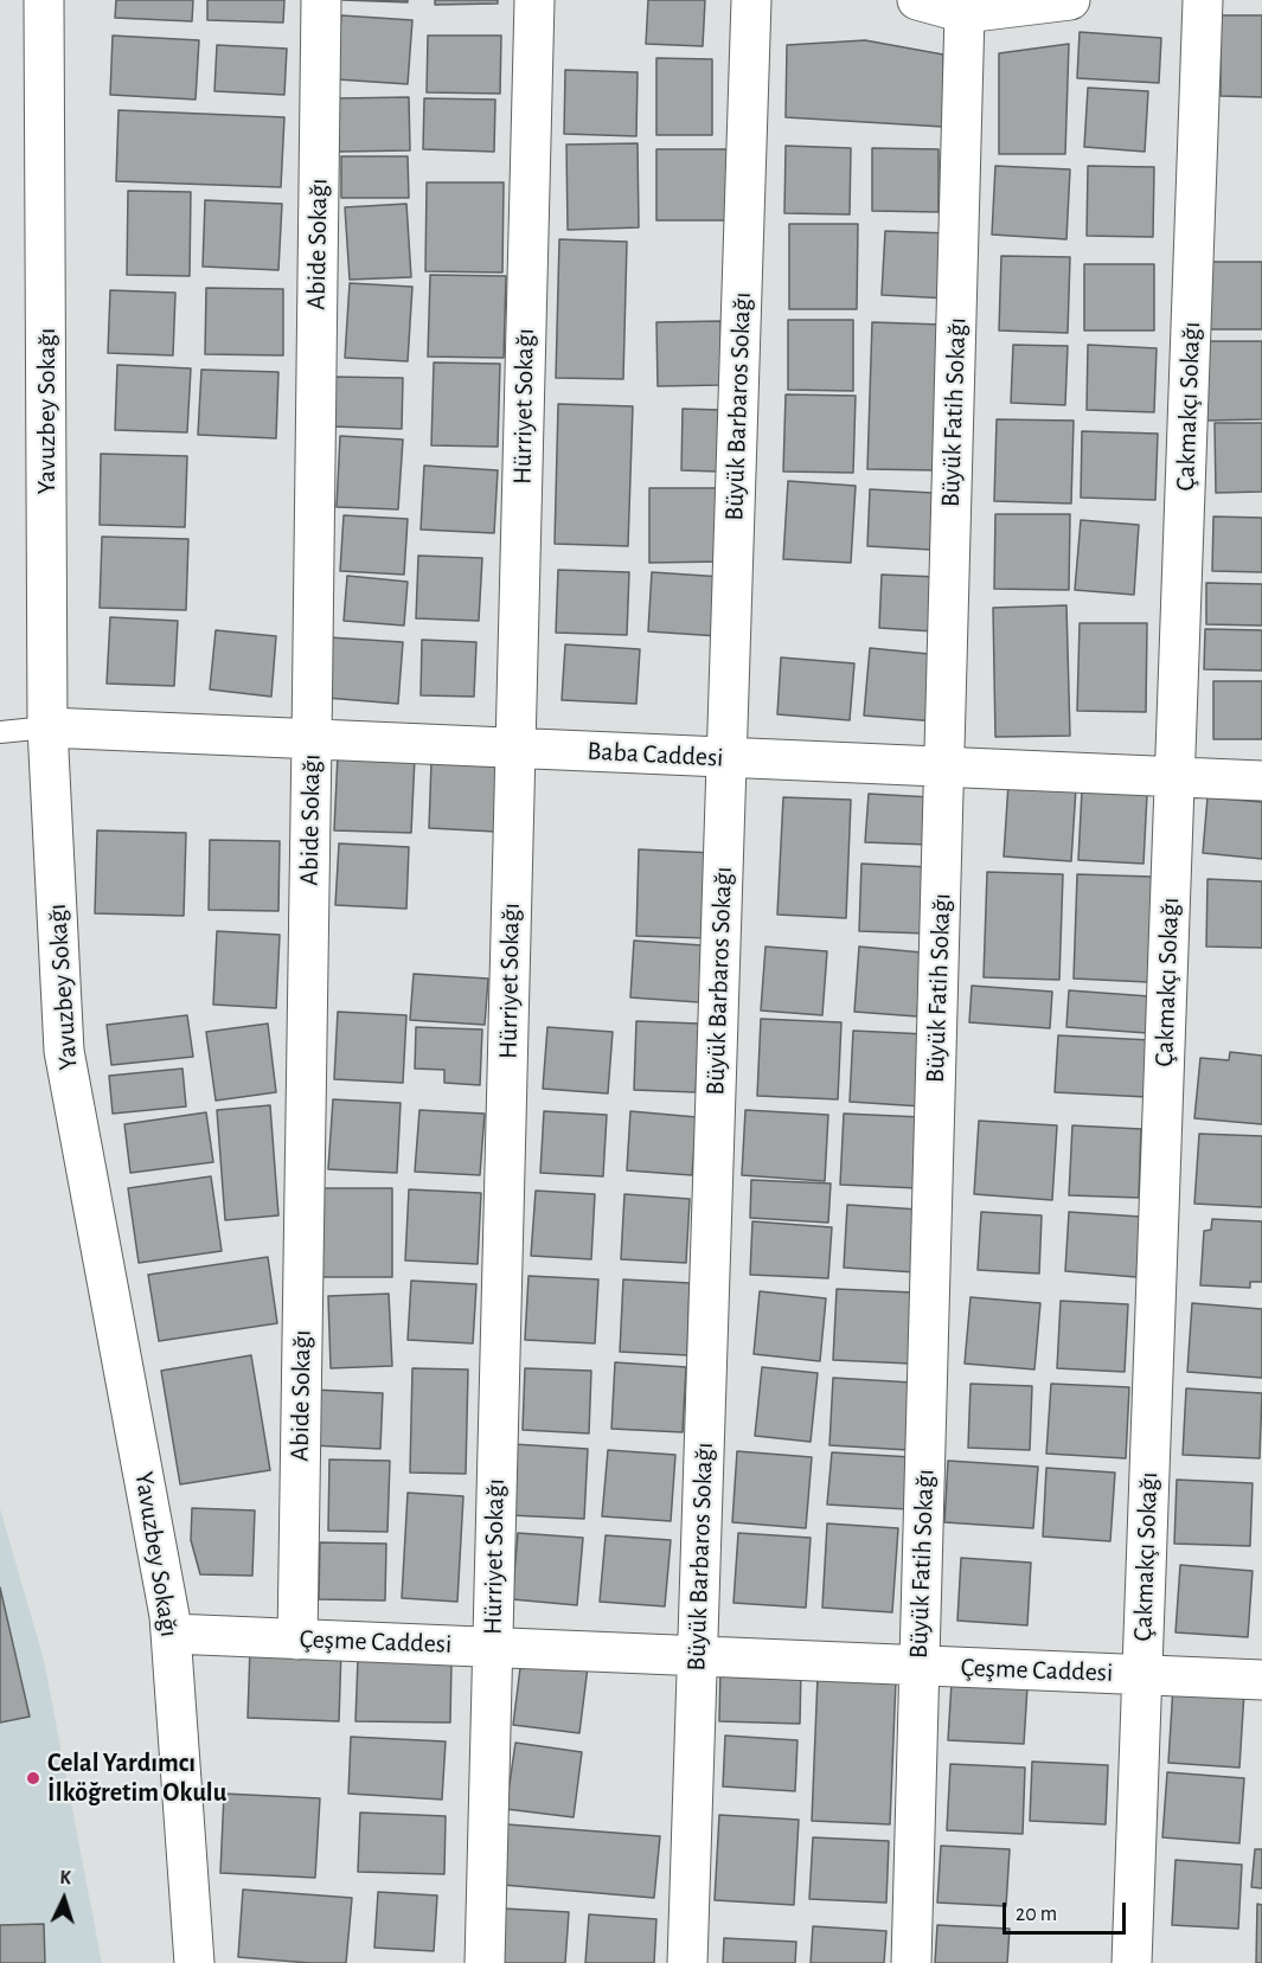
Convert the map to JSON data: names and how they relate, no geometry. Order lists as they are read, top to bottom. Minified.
{"streets":{"street":["Abide Sokağı","Hürriyet Sokağı","Büyük Barbaros Sokağı","Çakmakçı Sokağı","Yavuzbey Sokağı","Büyük Fatih Sokağı","Baba Caddesi","Çeşme Caddesi"]},"crossings":[["Abide Sokağı","Baba Caddesi"],["Abide Sokağı","Çeşme Caddesi"],["Hürriyet Sokağı","Baba Caddesi"],["Hürriyet Sokağı","Çeşme Caddesi"],["Büyük Barbaros Sokağı","Baba Caddesi"],["Büyük Barbaros Sokağı","Çeşme Caddesi"],["Çakmakçı Sokağı","Baba Caddesi"],["Çakmakçı Sokağı","Çeşme Caddesi"],["Yavuzbey Sokağı","Baba Caddesi"],["Yavuzbey Sokağı","Çeşme Caddesi"],["Büyük Fatih Sokağı","Baba Caddesi"],["Büyük Fatih Sokağı","Çeşme Caddesi"]],"places":["Celal Yardımcı İlköğretim Okulu"],"scale_bar":"20 m","north":"top"}
